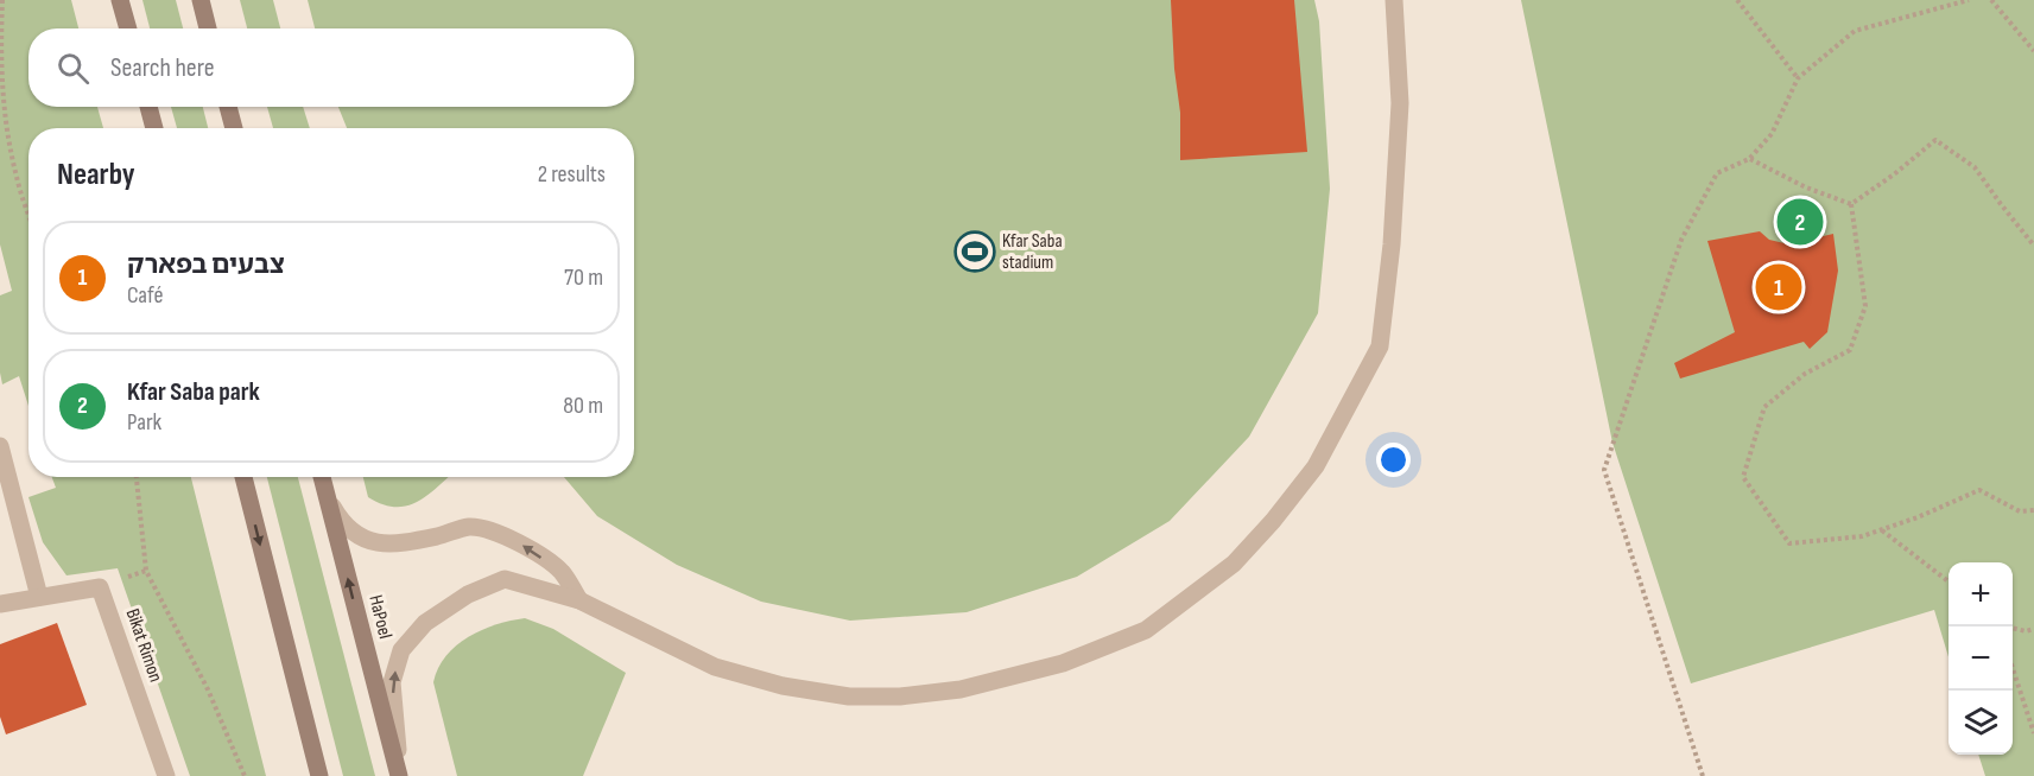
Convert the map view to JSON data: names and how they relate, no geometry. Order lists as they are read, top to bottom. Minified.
{"streets":{"main road":["HaPoel"],"street":["Bikat Rimon"]},"places":{"sports":["Kfar Saba stadium"]},"page":{"search":"Search here","heading":["Nearby","2 results"],"pins":["2","1"],"list":[{"mark":"1","name":"צבעים בפארק","note":"Café","value":"70 m"},{"mark":"2","name":"Kfar Saba park","note":"Park","value":"80 m"}],"map_buttons":["+","−"]}}
